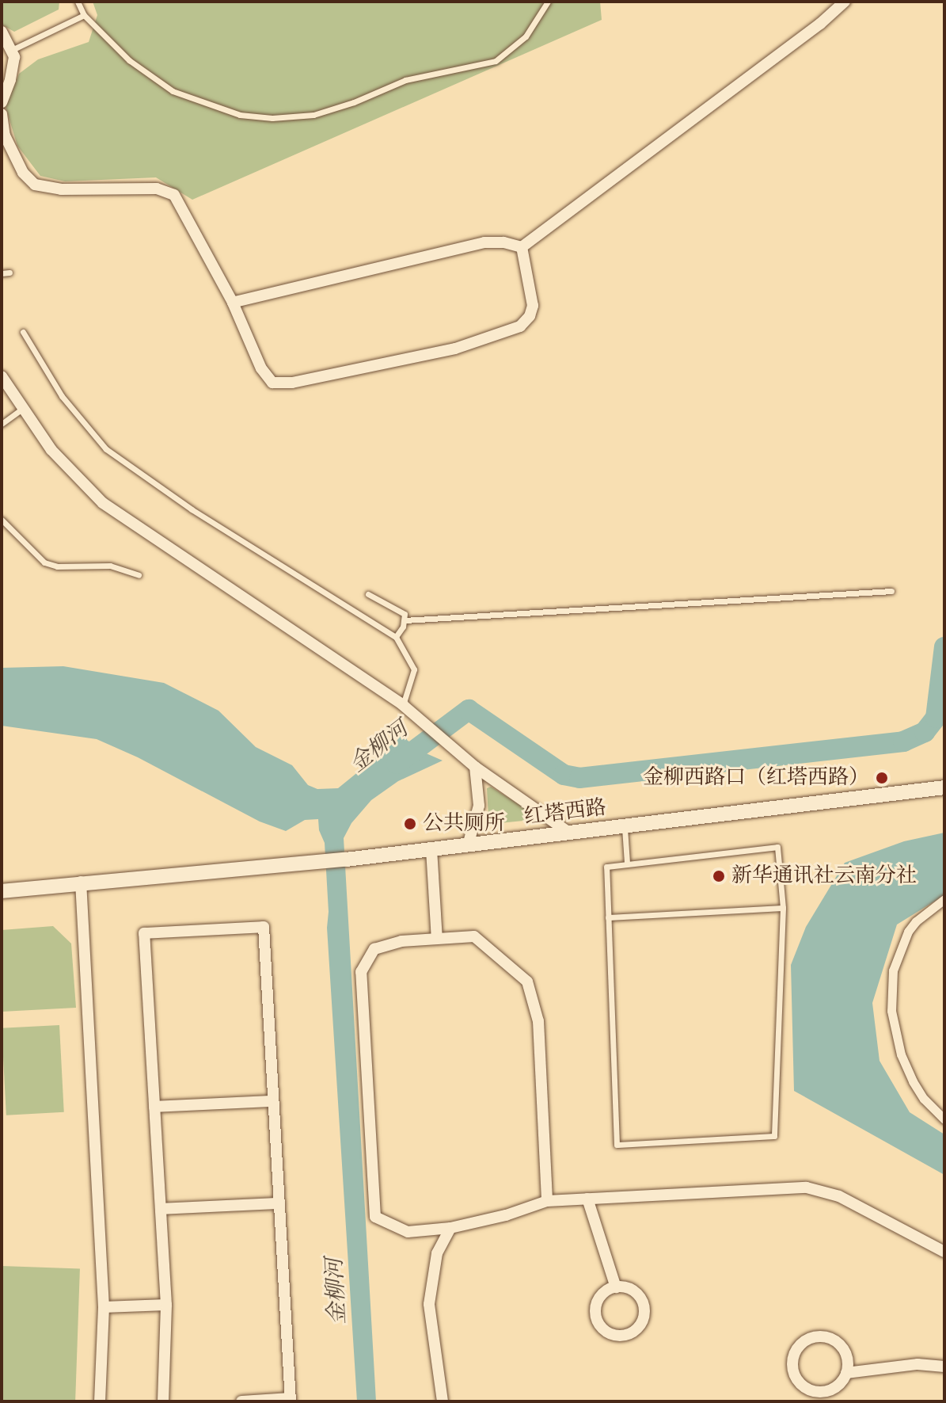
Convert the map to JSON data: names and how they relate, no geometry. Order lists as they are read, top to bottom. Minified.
{"streets":{"street":["红塔西路"]},"water":["金柳河"],"places":["金柳西路口（红塔西路）","公共厕所","新华通讯社云南分社"]}
